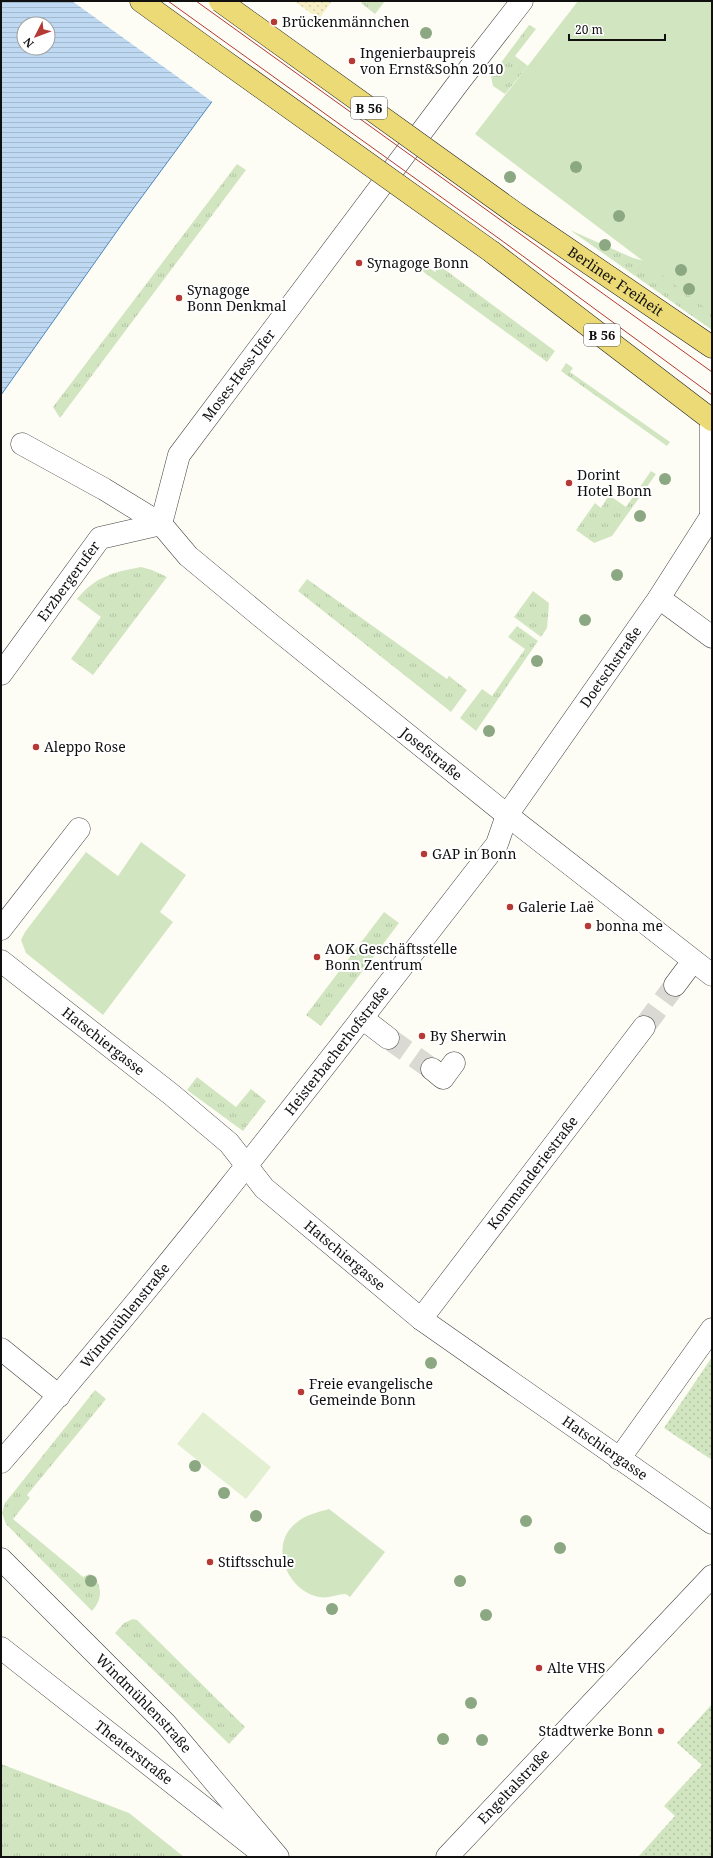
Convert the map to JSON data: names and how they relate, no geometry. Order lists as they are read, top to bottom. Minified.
{"streets":{"main road":["B 56","Berliner Freiheit"],"street":["Moses-Hess-Ufer","Erzbergerufer","Doetschstraße","Josefstraße","Hatschiergasse","Heisterbacherhofstraße","Kommanderiestraße","Windmühlenstraße","Theaterstraße","Engeltalstraße"]},"crossings":[["B 56","Doetschstraße"],["Moses-Hess-Ufer","Erzbergerufer"],["Moses-Hess-Ufer","Josefstraße"],["Erzbergerufer","Josefstraße"],["Doetschstraße","Josefstraße"],["Doetschstraße","Heisterbacherhofstraße"],["Josefstraße","Heisterbacherhofstraße"],["Hatschiergasse","Heisterbacherhofstraße"],["Hatschiergasse","Kommanderiestraße"],["Hatschiergasse","Windmühlenstraße"],["Heisterbacherhofstraße","Windmühlenstraße"]],"places":["Brückenmännchen","Ingenierbaupreis von Ernst&Sohn 2010","Synagoge Bonn","Synagoge Bonn Denkmal","Dorint Hotel Bonn","Aleppo Rose","GAP in Bonn","Galerie Laë","bonna me","AOK Geschäftsstelle Bonn Zentrum","By Sherwin","Freie evangelische Gemeinde Bonn","Stiftsschule","Alte VHS","Stadtwerke Bonn"],"scale_bar":"20 m","north":"bottom left"}
